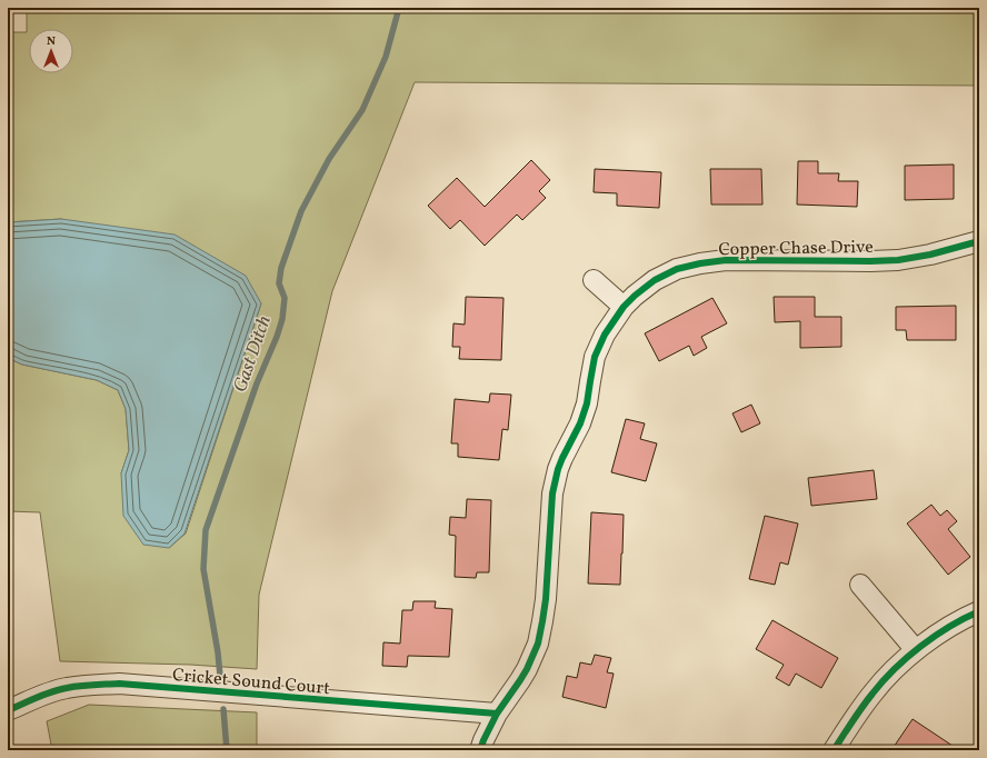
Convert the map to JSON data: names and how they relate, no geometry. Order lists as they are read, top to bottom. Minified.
{"streets":{"street":["Copper Chase Drive","Cricket Sound Court"]},"crossings":[["Copper Chase Drive","Cricket Sound Court"]],"water":["Gast Ditch"],"north":"top"}
